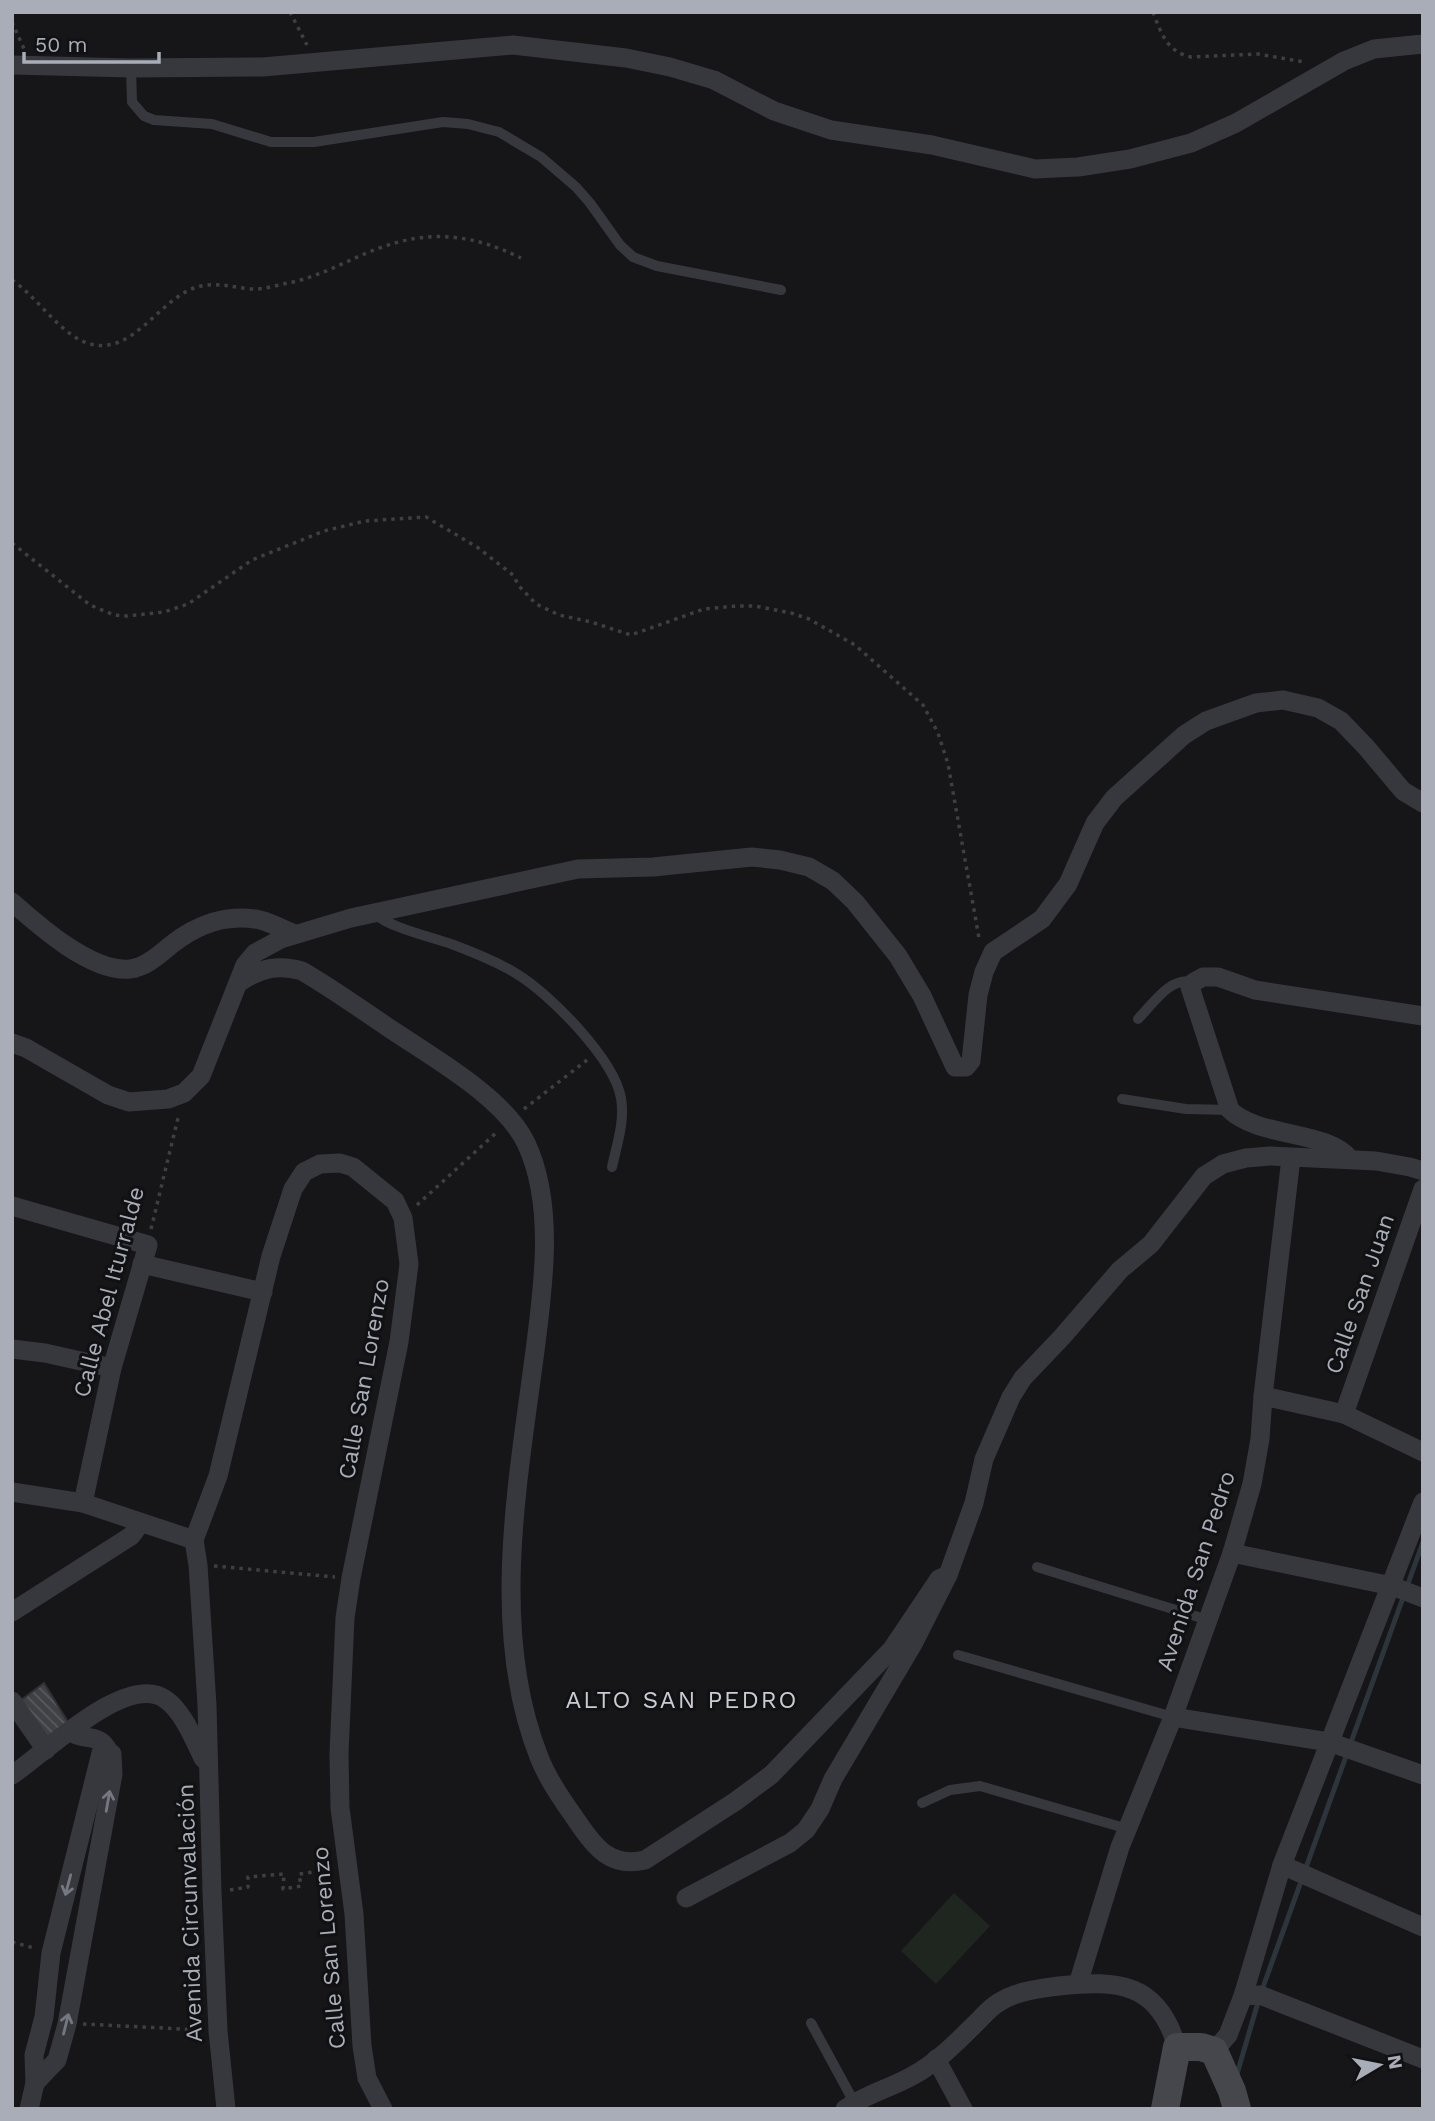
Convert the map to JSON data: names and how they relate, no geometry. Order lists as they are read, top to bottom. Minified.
{"streets":{"street":["Calle Abel Iturralde","Calle San Juan","Calle San Lorenzo","Avenida San Pedro","Avenida Circunvalación"]},"crossings":[["Calle San Lorenzo","Avenida Circunvalación"]],"districts":["ALTO SAN PEDRO"],"scale_bar":"50 m","north":"right"}
